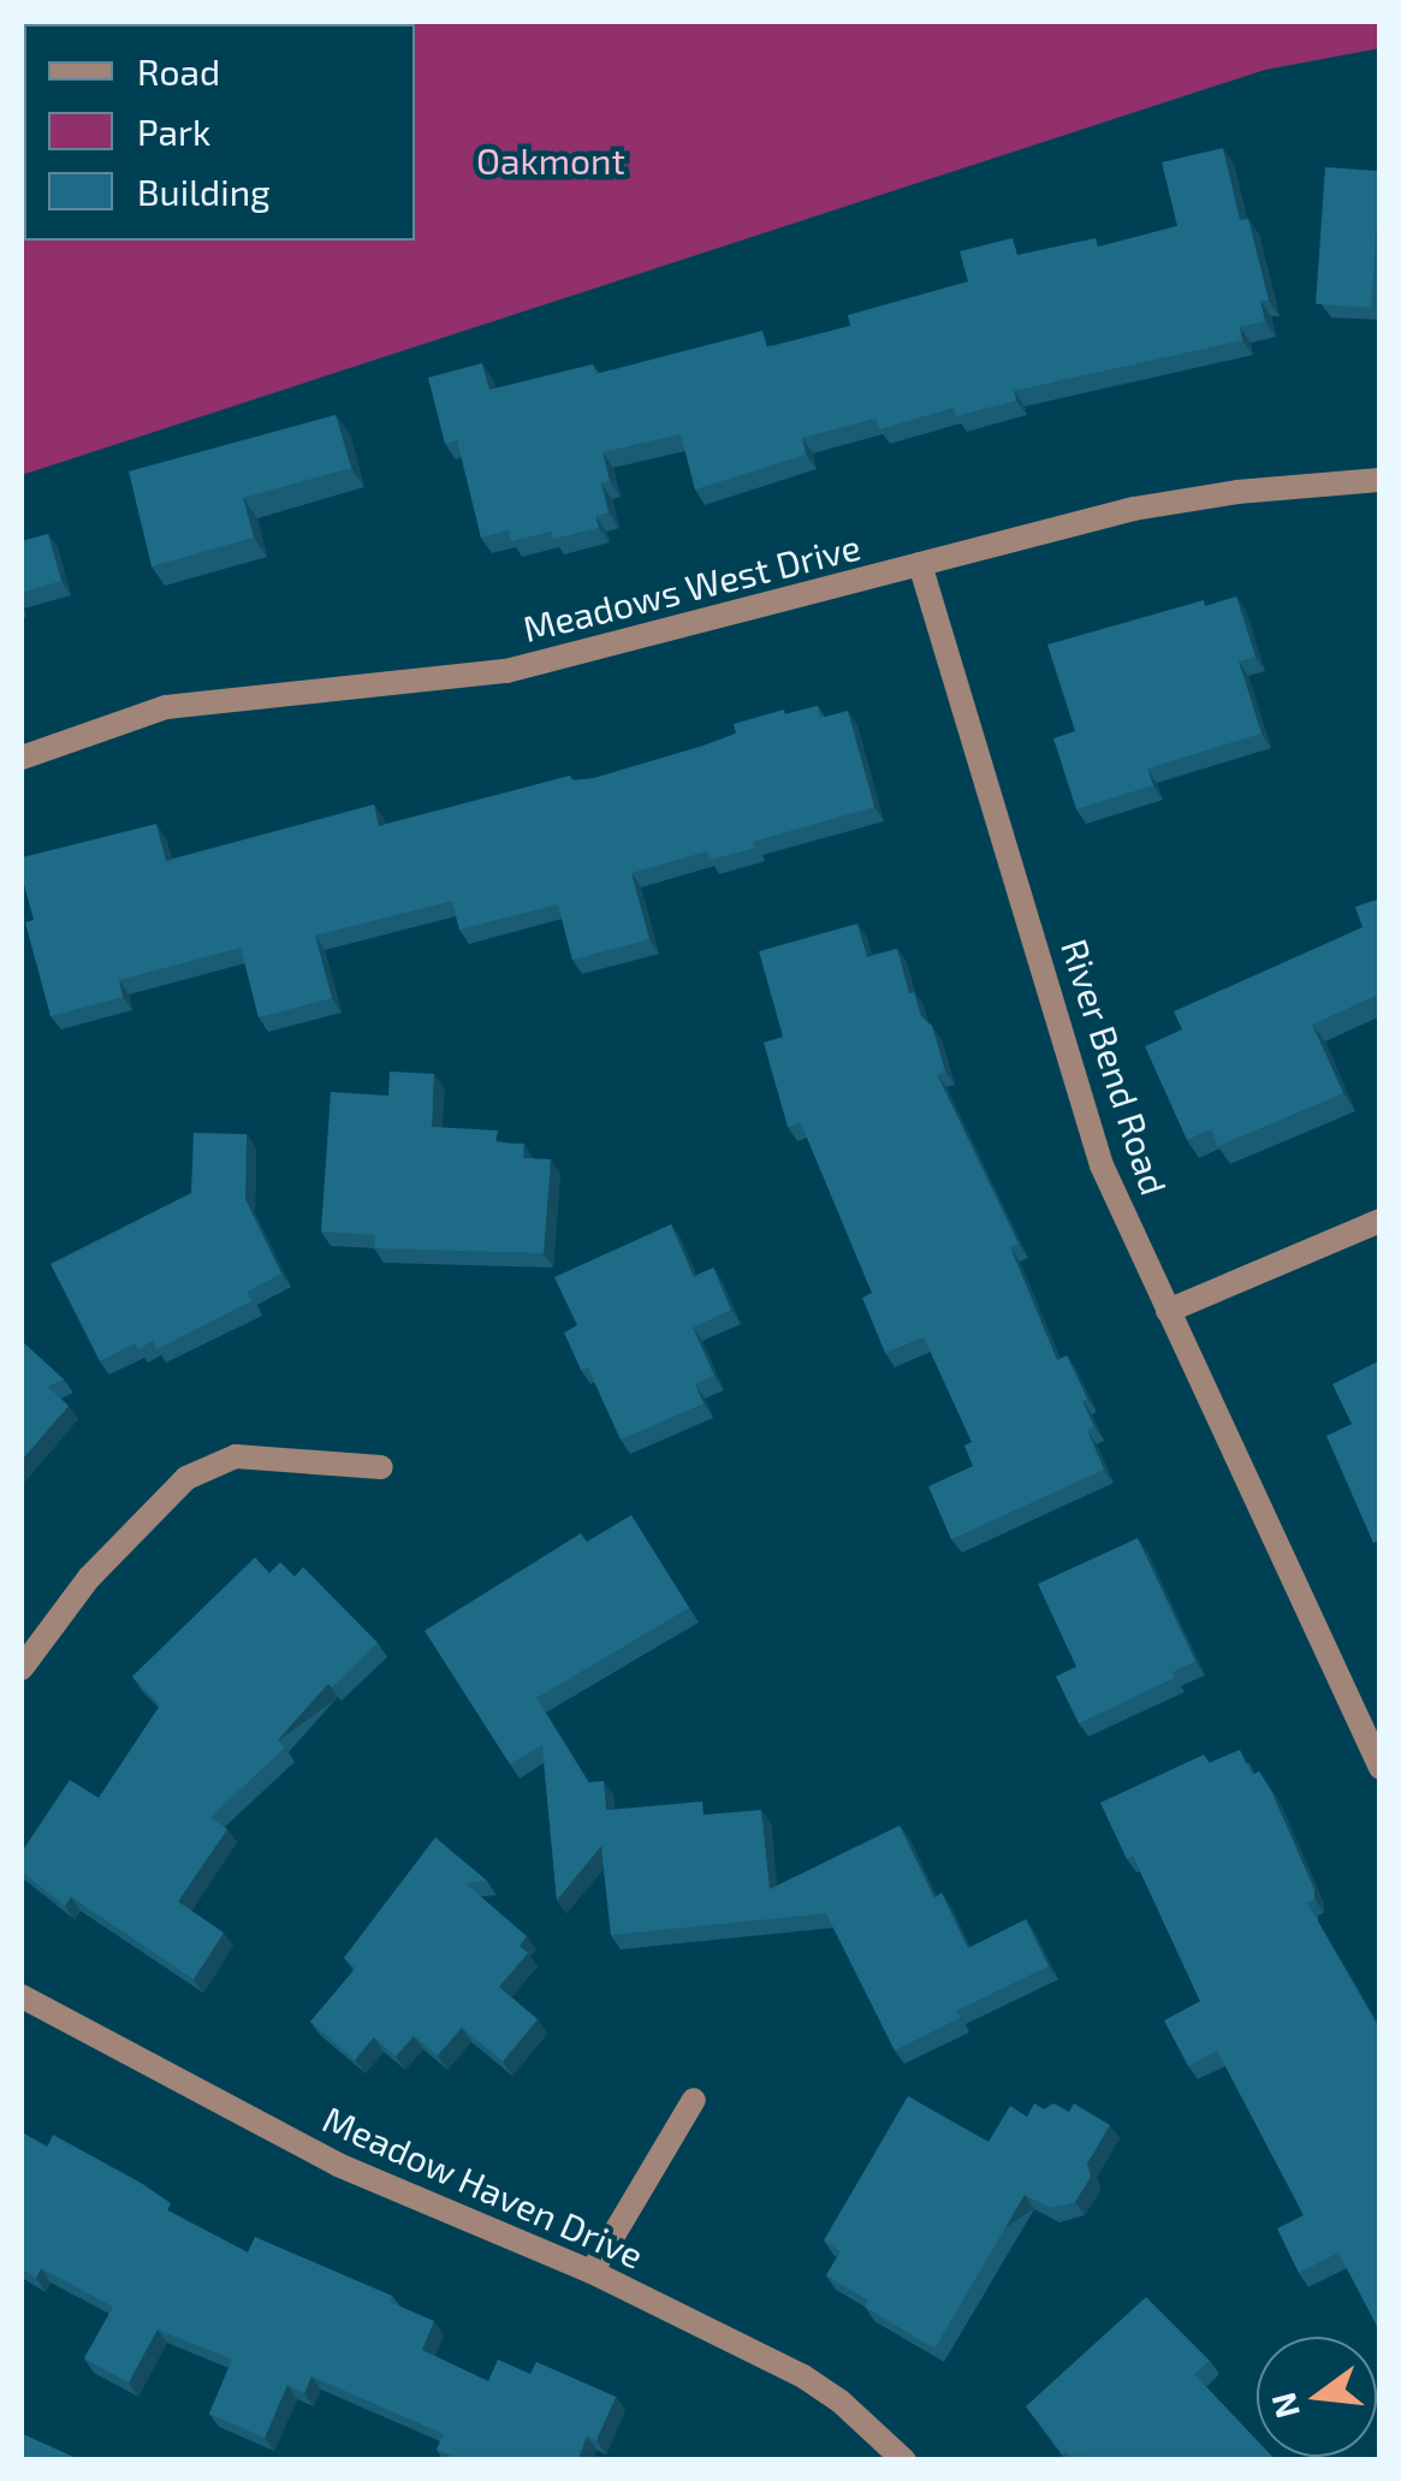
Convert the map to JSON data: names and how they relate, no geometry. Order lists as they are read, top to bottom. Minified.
{"streets":{"street":["Meadows West Drive","River Bend Road","Meadow Haven Drive"]},"crossings":[["Meadows West Drive","River Bend Road"]],"parks":["Oakmont"],"legend":["Road","Park","Building"],"north":"left"}
